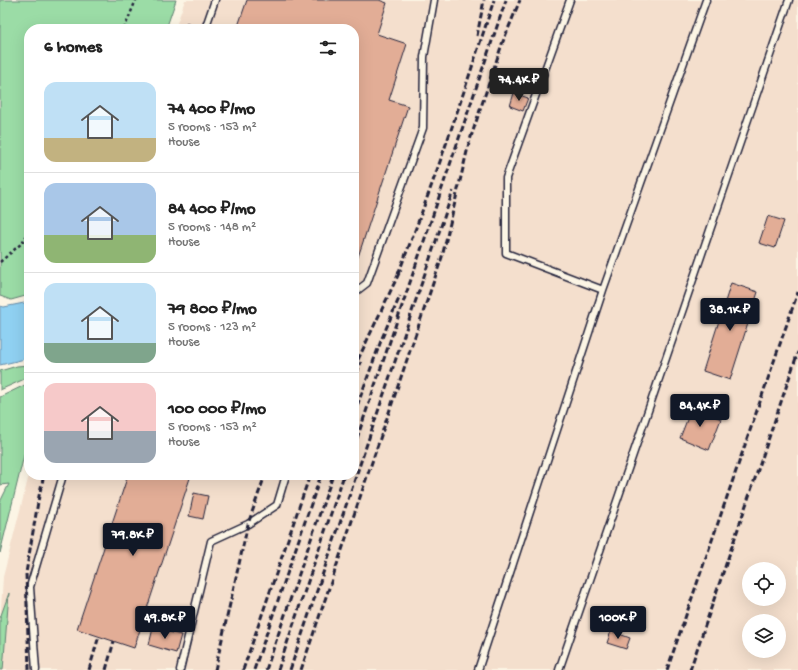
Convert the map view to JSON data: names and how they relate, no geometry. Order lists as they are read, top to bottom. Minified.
{"page":{"heading":"6 homes","price":["74.4K ₽","38.1K ₽","84.4K ₽","79.8K ₽","49.8K ₽","100K ₽"],"list":[{"name":"74 400 ₽/mo","note":"5 rooms · 153 m² · House"},{"name":"84 400 ₽/mo","note":"5 rooms · 148 m² · House"},{"name":"79 800 ₽/mo","note":"5 rooms · 123 m² · House"},{"name":"100 000 ₽/mo","note":"5 rooms · 153 m² · House"}]}}
